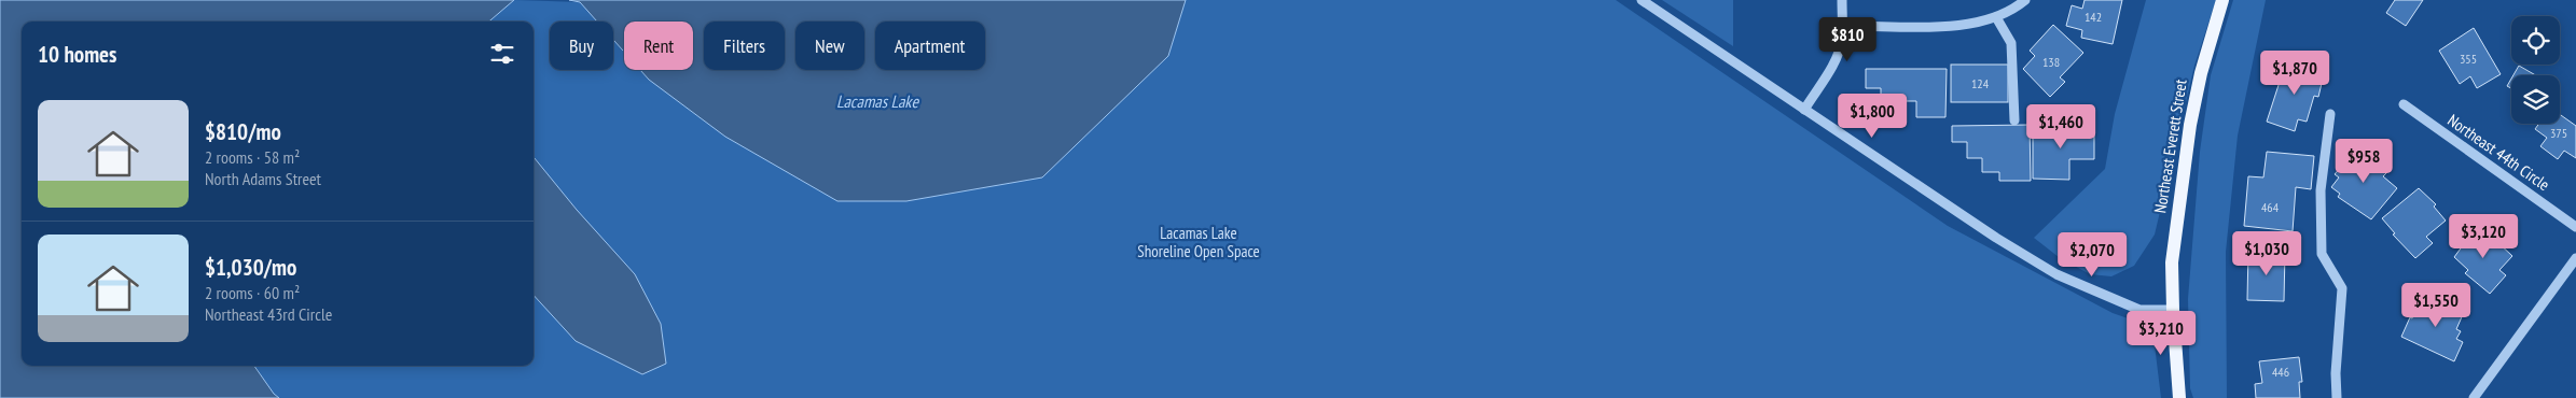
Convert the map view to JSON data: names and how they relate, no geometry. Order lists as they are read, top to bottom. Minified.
{"streets":{"main road":["Northeast Everett Street"],"street":["Northeast 44th Circle"]},"water":["Lacamas Lake"],"parks":["Lacamas Lake Shoreline Open Space"],"house_numbers":["142","355","138","124","375","464","446"],"page":{"price":["$810","$1,870","$1,800","$1,460","$958","$3,120","$1,030","$2,070","$1,550","$3,210"],"chip":["Buy","Rent","Filters","New","Apartment"],"heading":"10 homes","list":[{"name":"$810/mo","note":"2 rooms · 58 m² · North Adams Street"},{"name":"$1,030/mo","note":"2 rooms · 60 m² · Northeast 43rd Circle"}]}}
